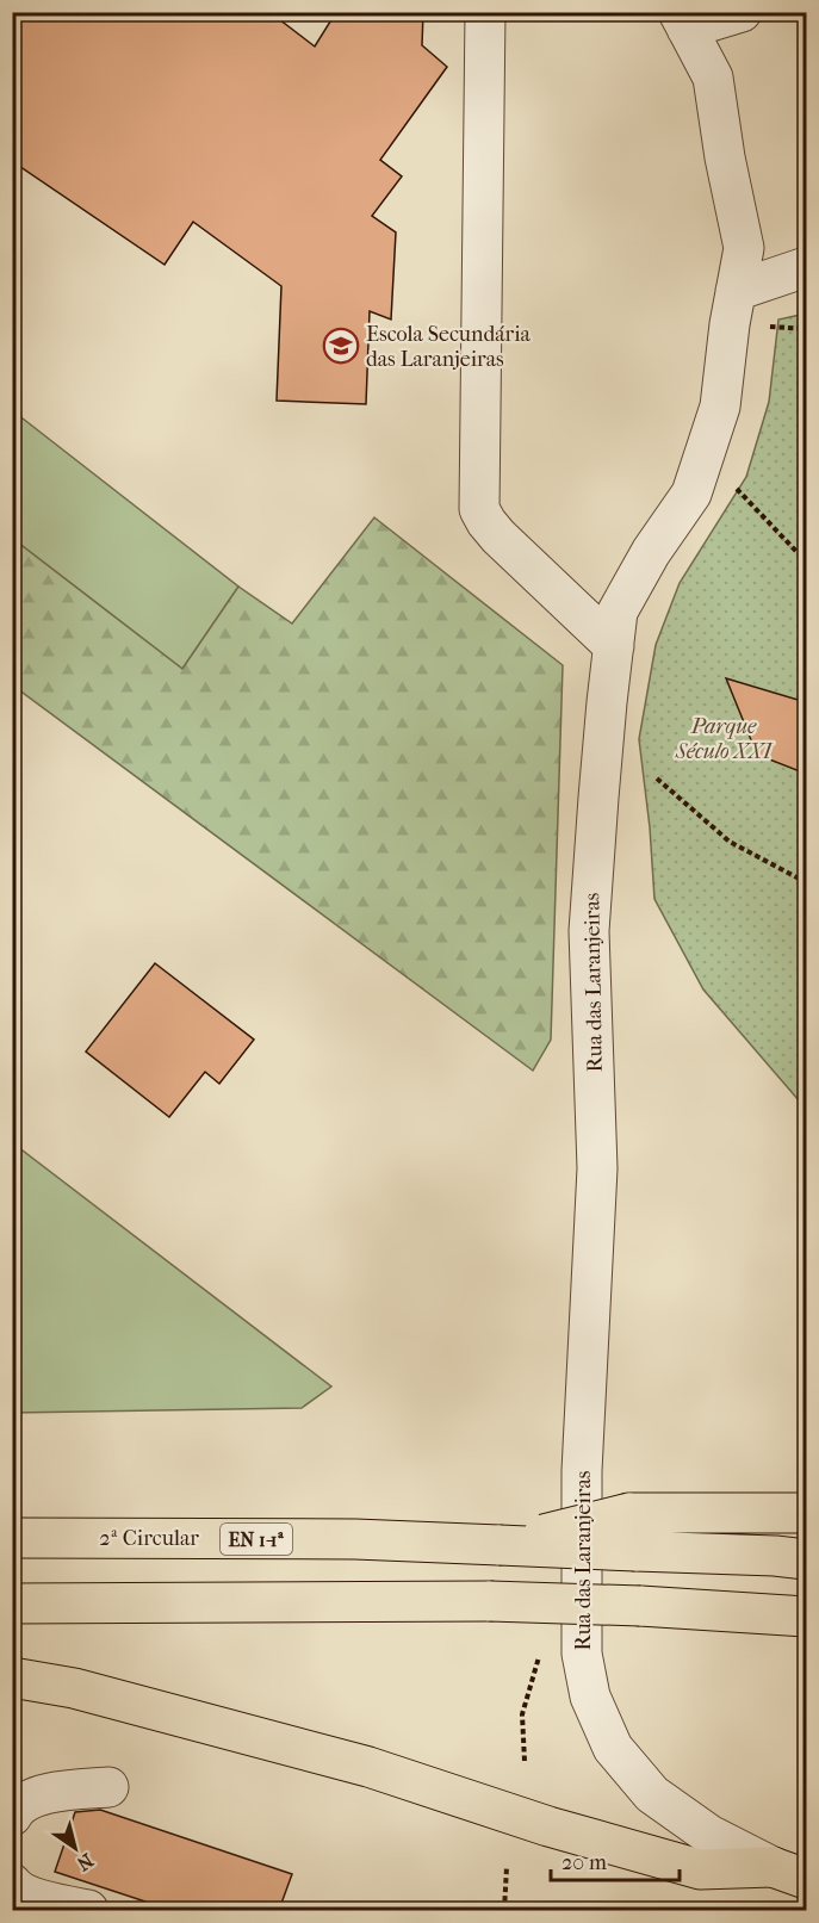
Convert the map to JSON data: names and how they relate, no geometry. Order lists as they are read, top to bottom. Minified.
{"streets":{"highway":["2ª Circular","EN 1-1ª"],"street":["Rua das Laranjeiras"]},"crossings":[["2ª Circular","EN 1-1ª"]],"parks":["Parque Século XXI"],"places":{"school or university":["Escola Secundária das Laranjeiras"]},"scale_bar":"20 m","north":"bottom right"}
